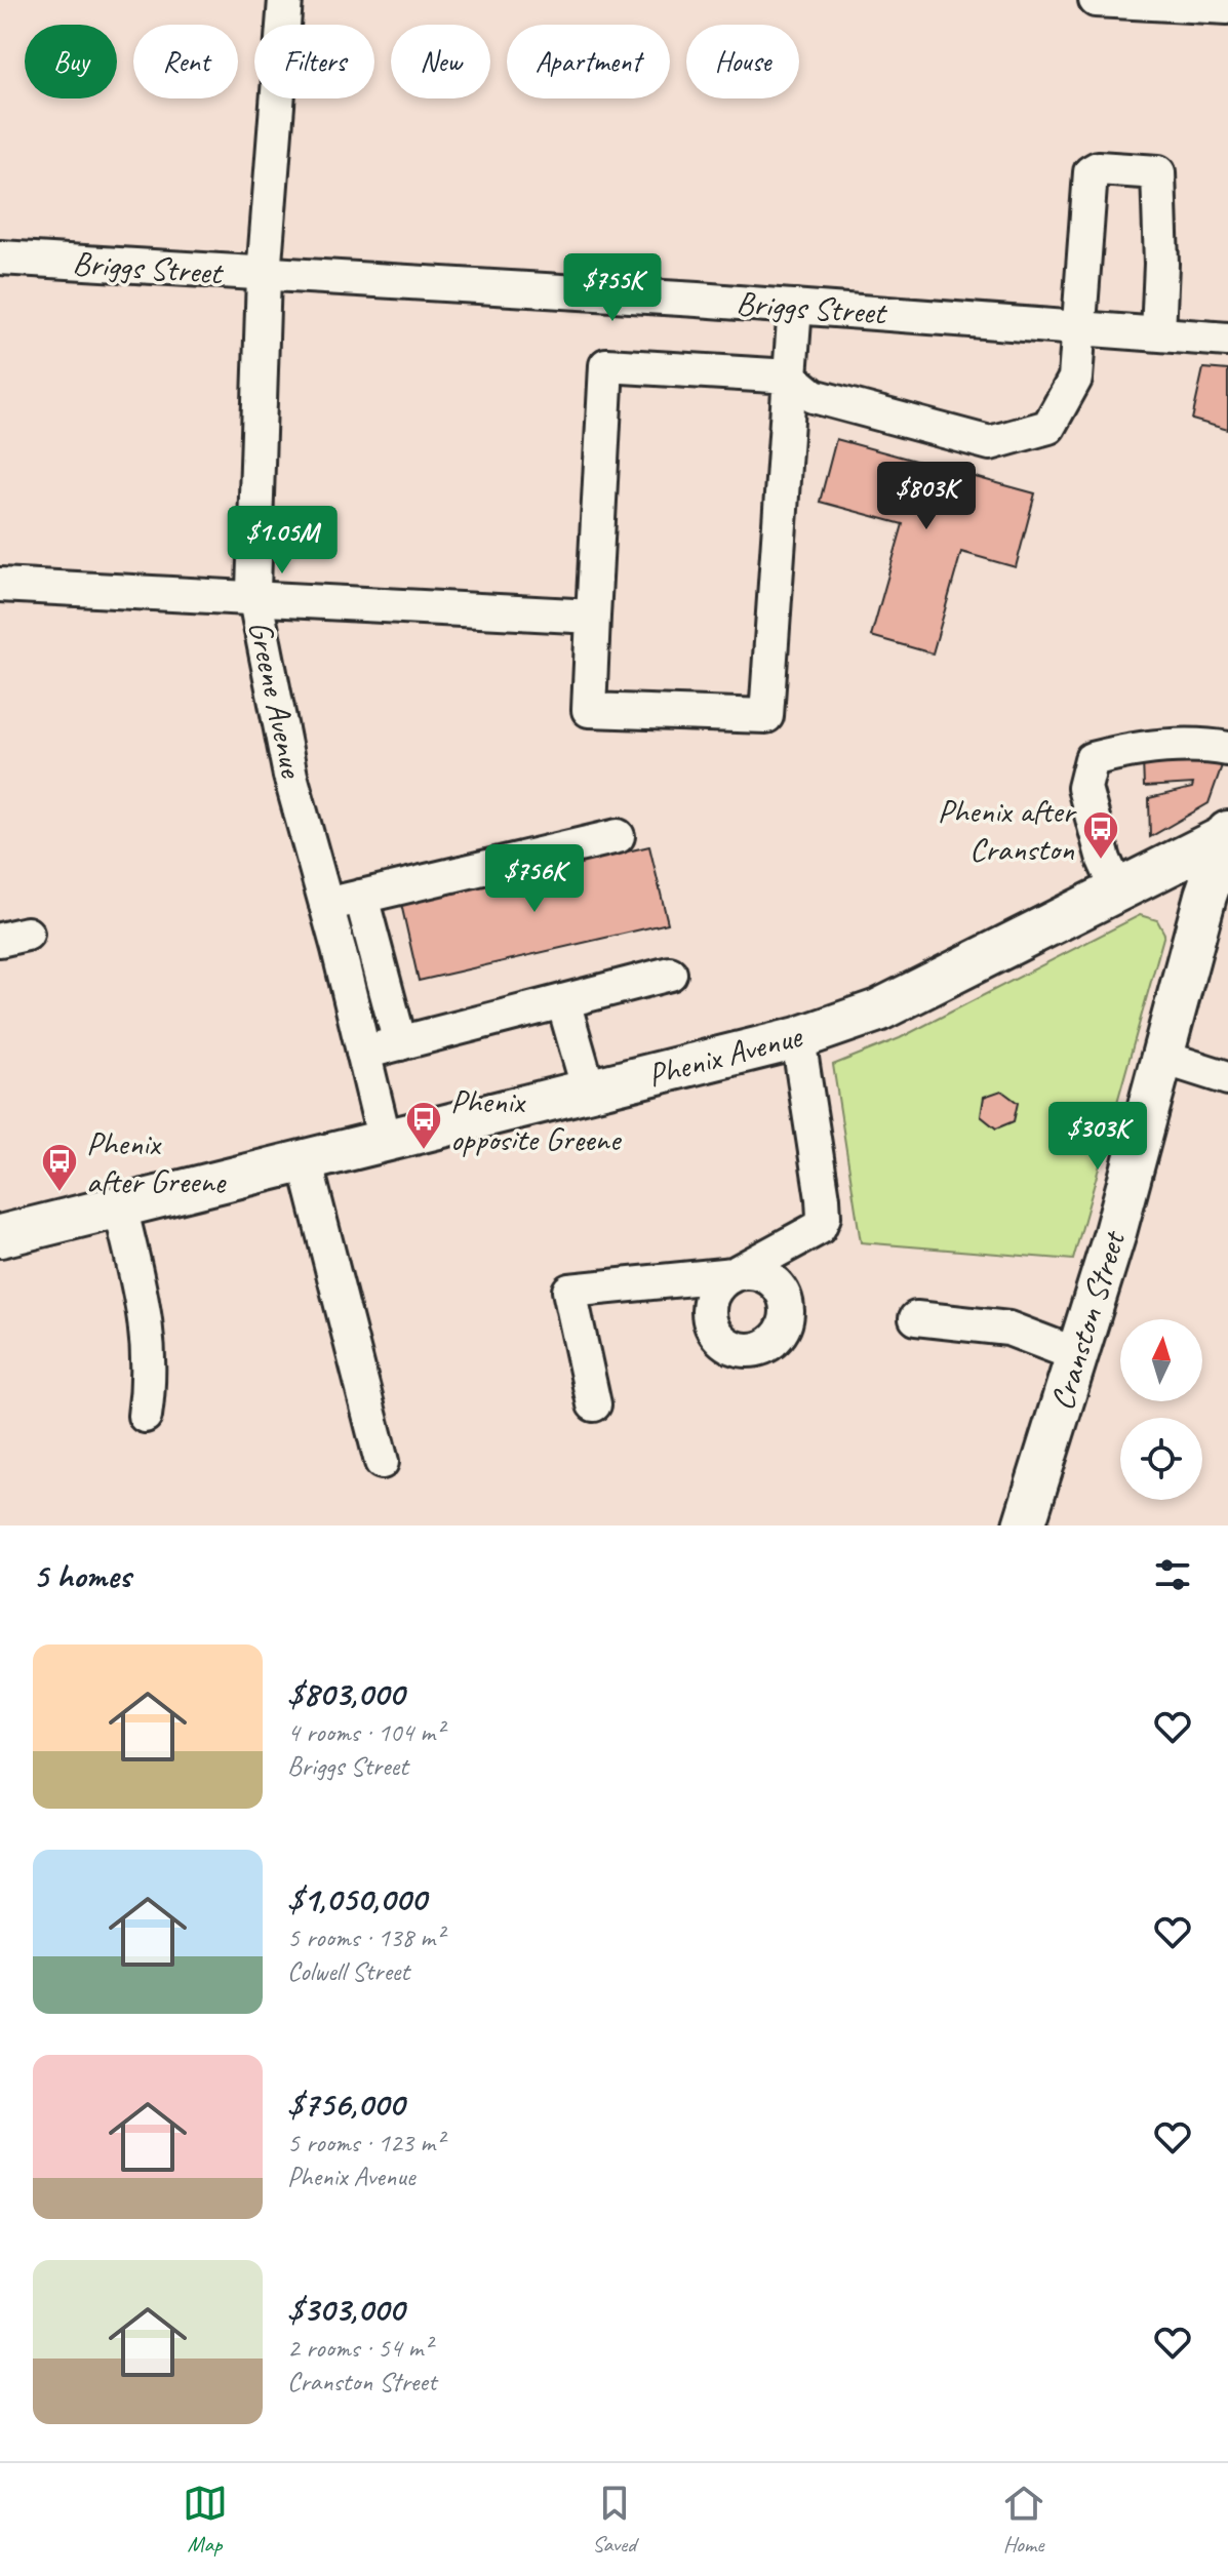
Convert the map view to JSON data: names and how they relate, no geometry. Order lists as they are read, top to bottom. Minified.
{"streets":{"main road":["Phenix Avenue","Cranston Street"],"street":["Briggs Street","Greene Avenue"]},"crossings":[["Briggs Street","Greene Avenue"],["Greene Avenue","Phenix Avenue"],["Phenix Avenue","Cranston Street"]],"places":{"bus stop":["Phenix after Cranston","Phenix opposite Greene","Phenix after Greene"]},"north":"top","page":{"chip":["Buy","Rent","Filters","New","Apartment","House"],"price":["$755K","$803K","$1.05M","$756K","$303K"],"heading":"5 homes","list":[{"name":"$803,000","note":"4 rooms · 104 m² · Briggs Street"},{"name":"$1,050,000","note":"5 rooms · 138 m² · Colwell Street"},{"name":"$756,000","note":"5 rooms · 123 m² · Phenix Avenue"},{"name":"$303,000","note":"2 rooms · 54 m² · Cranston Street"}],"tabs":["Map","Saved","Home"]}}
